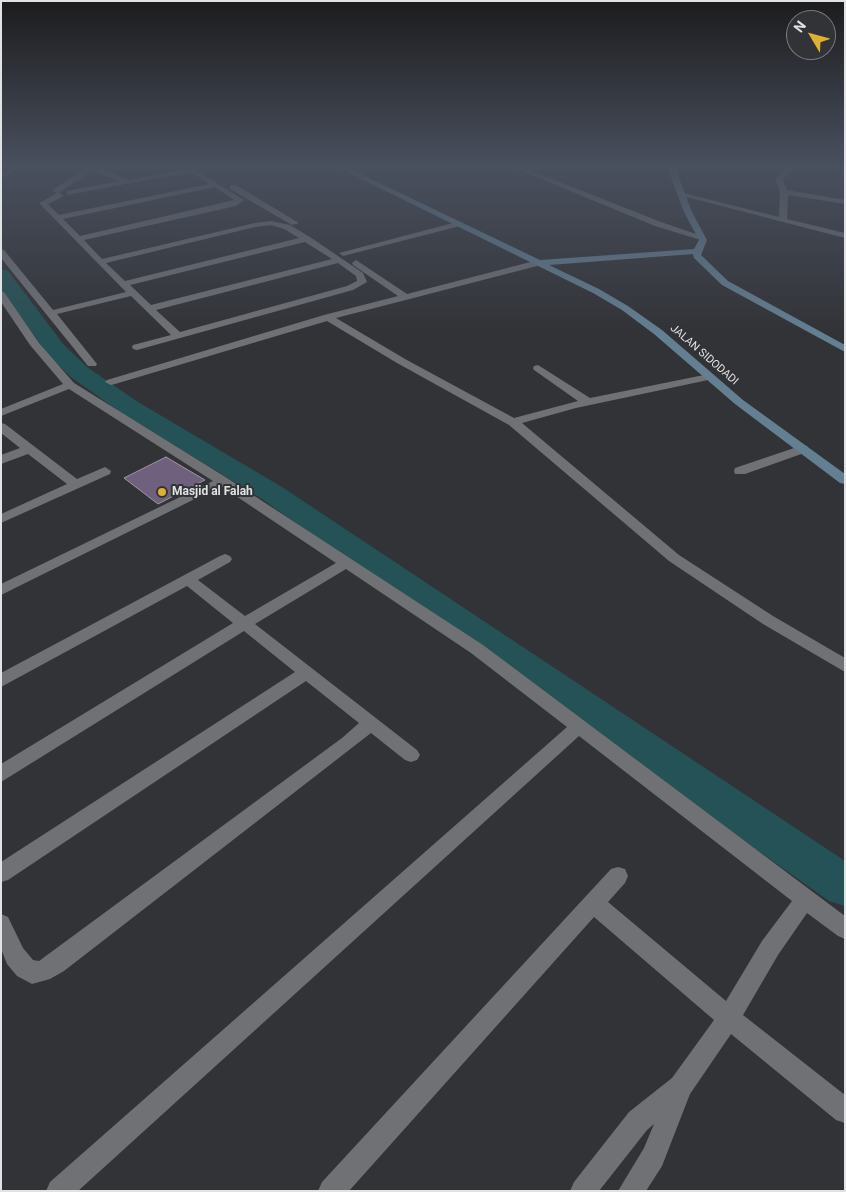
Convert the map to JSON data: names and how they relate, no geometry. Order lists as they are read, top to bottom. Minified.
{"streets":{"street":["JALAN SIDODADI"]},"places":["Masjid al Falah"],"north":"top left"}
